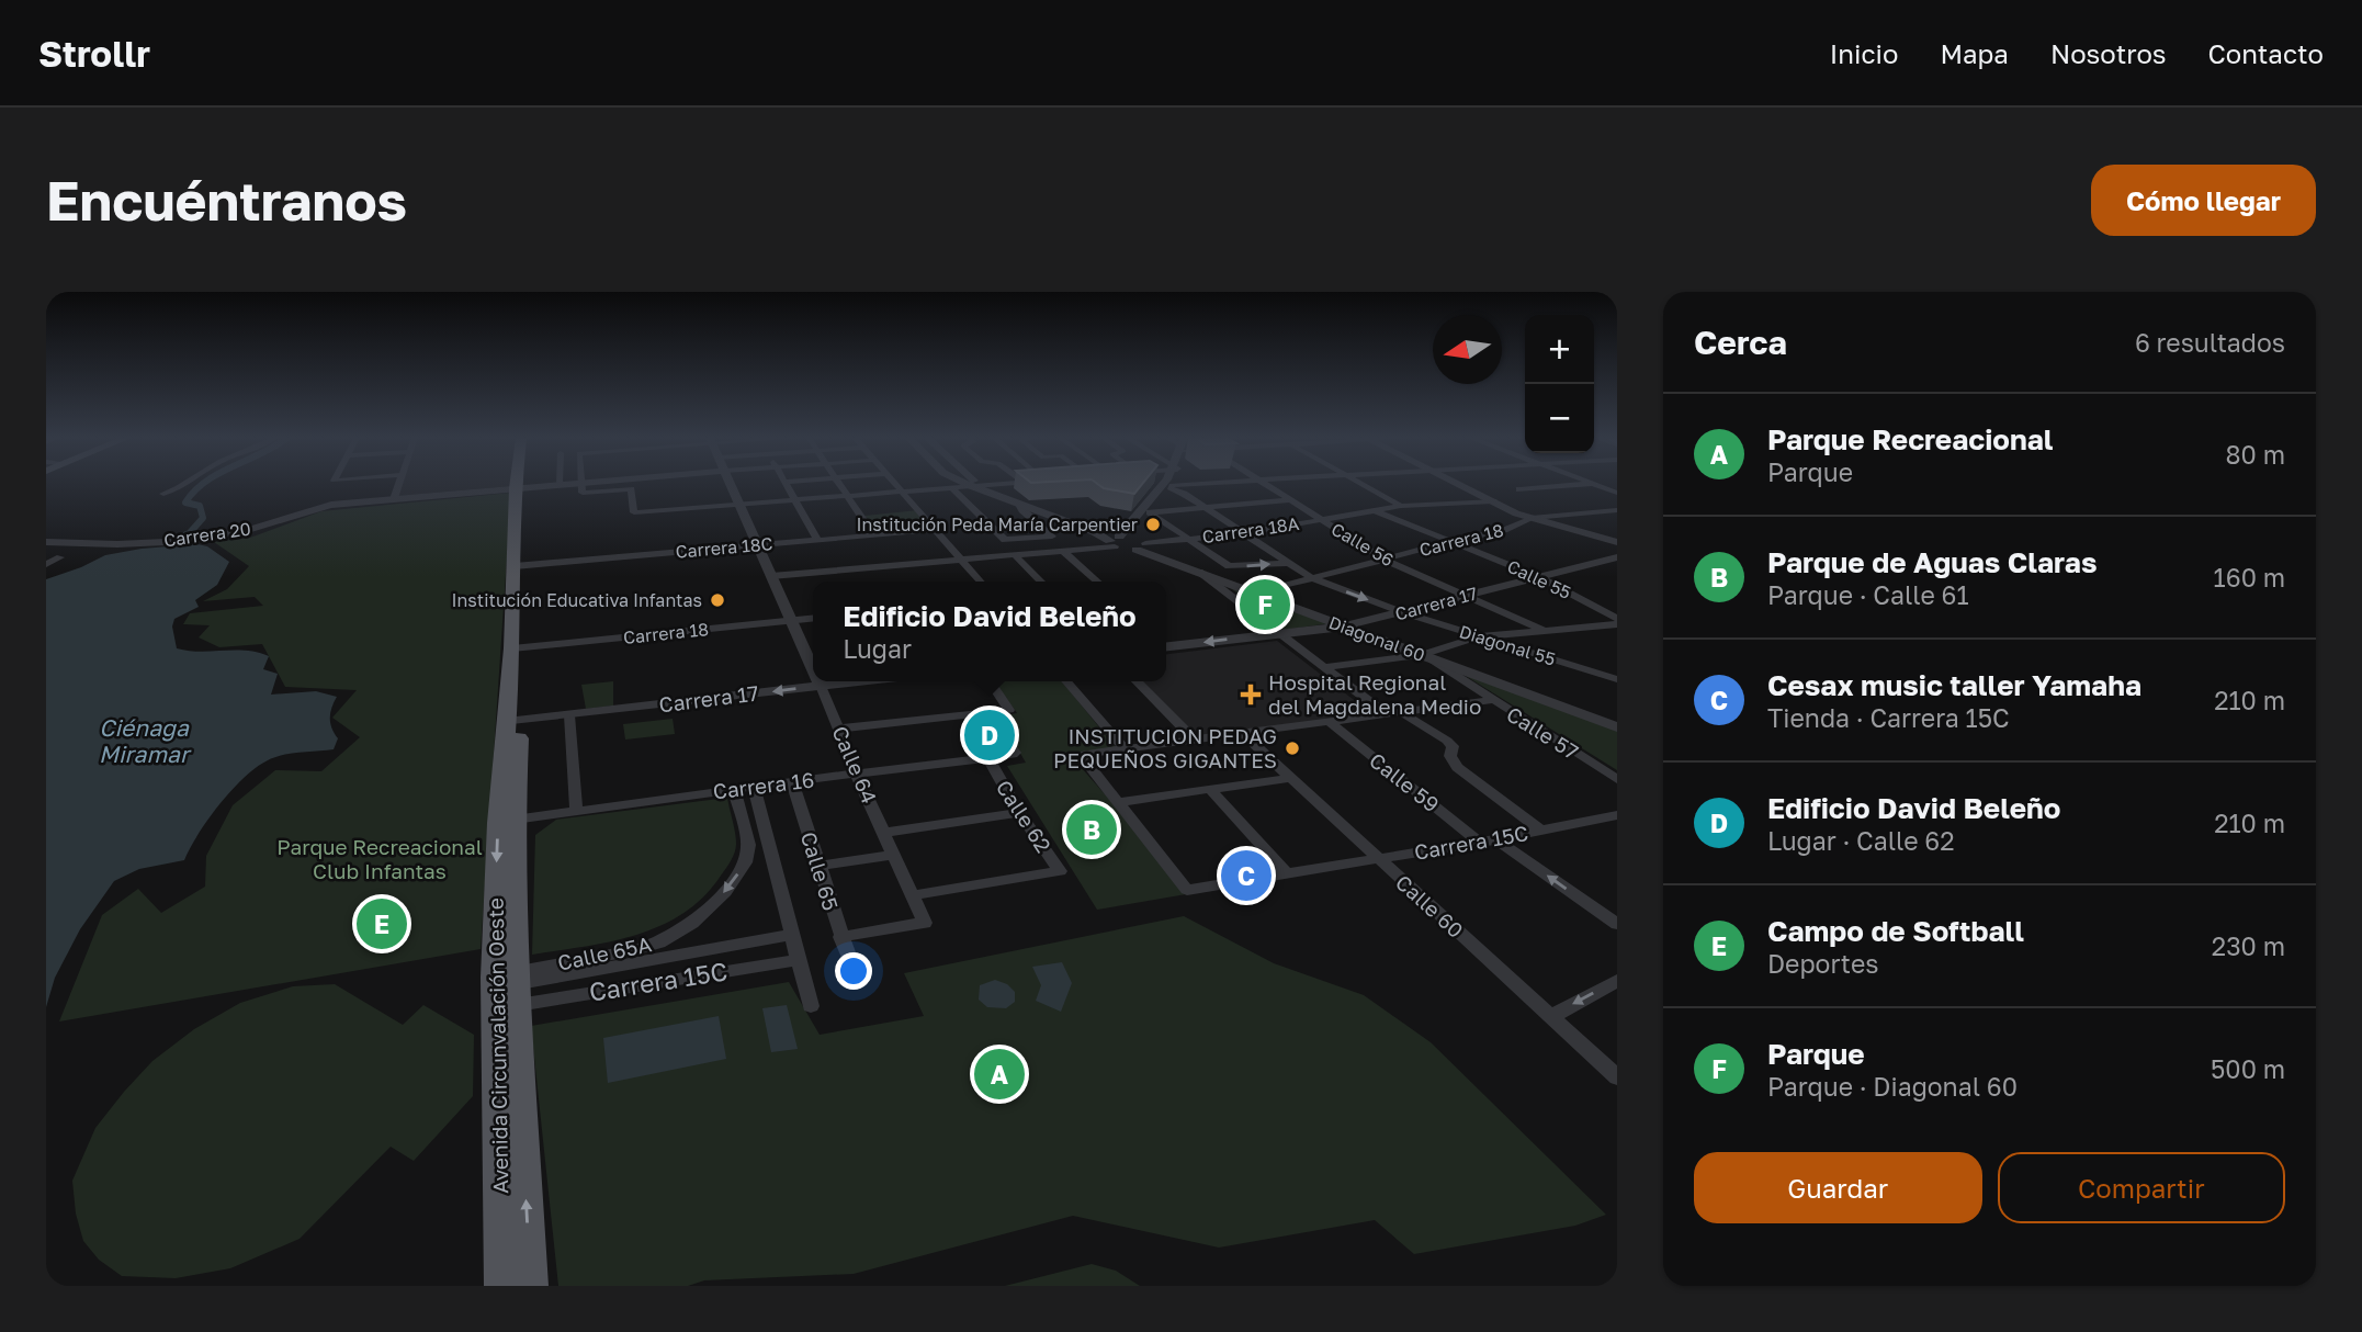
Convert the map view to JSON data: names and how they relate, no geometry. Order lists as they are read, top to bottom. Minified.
{"streets":{"main road":["Avenida Circunvalación Oeste"],"street":["Carrera 18A","Carrera 20","Carrera 18","Calle 56","Carrera 18C","Calle 55","Carrera 17","Diagonal 60","Diagonal 55","Calle 57","Calle 64","Calle 59","Carrera 16","Calle 62","Carrera 15C","Calle 65","Calle 60","Calle 65A"]},"crossings":[["Carrera 18A","Calle 56"],["Carrera 18A","Calle 55"],["Carrera 18A","Diagonal 60"],["Carrera 18A","Calle 64"],["Carrera 20","Avenida Circunvalación Oeste"],["Carrera 18","Calle 56"],["Carrera 18","Calle 55"],["Carrera 18","Diagonal 60"],["Carrera 18","Diagonal 55"],["Carrera 18","Calle 64"],["Carrera 18","Avenida Circunvalación Oeste"],["Calle 56","Carrera 17"],["Carrera 18C","Calle 64"],["Carrera 18C","Avenida Circunvalación Oeste"],["Calle 55","Carrera 17"],["Carrera 17","Diagonal 60"],["Carrera 17","Diagonal 55"],["Carrera 17","Calle 64"],["Carrera 17","Avenida Circunvalación Oeste"],["Diagonal 60","Calle 57"],["Calle 64","Carrera 16"],["Calle 64","Calle 62"],["Calle 64","Calle 65"],["Calle 59","Carrera 15C"],["Carrera 16","Calle 62"],["Carrera 16","Calle 65"],["Carrera 16","Avenida Circunvalación Oeste"],["Carrera 15C","Calle 60"],["Carrera 15C","Calle 65A"],["Carrera 15C","Avenida Circunvalación Oeste"],["Calle 65A","Avenida Circunvalación Oeste"]],"one_way":["Calle 65A"],"water":["Ciénaga Miramar"],"parks":["Parque Recreacional Club Infantas"],"places":{"other":["Institución Peda María Carpentier","Institución Educativa Infantas","INSTITUCION PEDAG PEQUEÑOS GIGANTES"],"health":["Hospital Regional del Magdalena Medio"]},"north":"left","page":{"header":"Strollr","nav":["Inicio","Mapa","Nosotros","Contacto"],"buttons":["Cómo llegar",["Guardar","Compartir"]],"title":"Encuéntranos","heading":["Cerca","6 resultados"],"map_buttons":["+","−"],"list":[{"mark":"A","name":"Parque Recreacional","note":"Parque","value":"80 m"},{"mark":"B","name":"Parque de Aguas Claras","note":"Parque · Calle 61","value":"160 m"},{"mark":"C","name":"Cesax music taller Yamaha","note":"Tienda · Carrera 15C","value":"210 m"},{"mark":"D","name":"Edificio David Beleño","note":"Lugar · Calle 62","value":"210 m"},{"mark":"E","name":"Campo de Softball","note":"Deportes","value":"230 m"},{"mark":"F","name":"Parque","note":"Parque · Diagonal 60","value":"500 m"}],"pins":["F","D","B","C","E","A"],"popup":["Edificio David Beleño","Lugar"]}}
